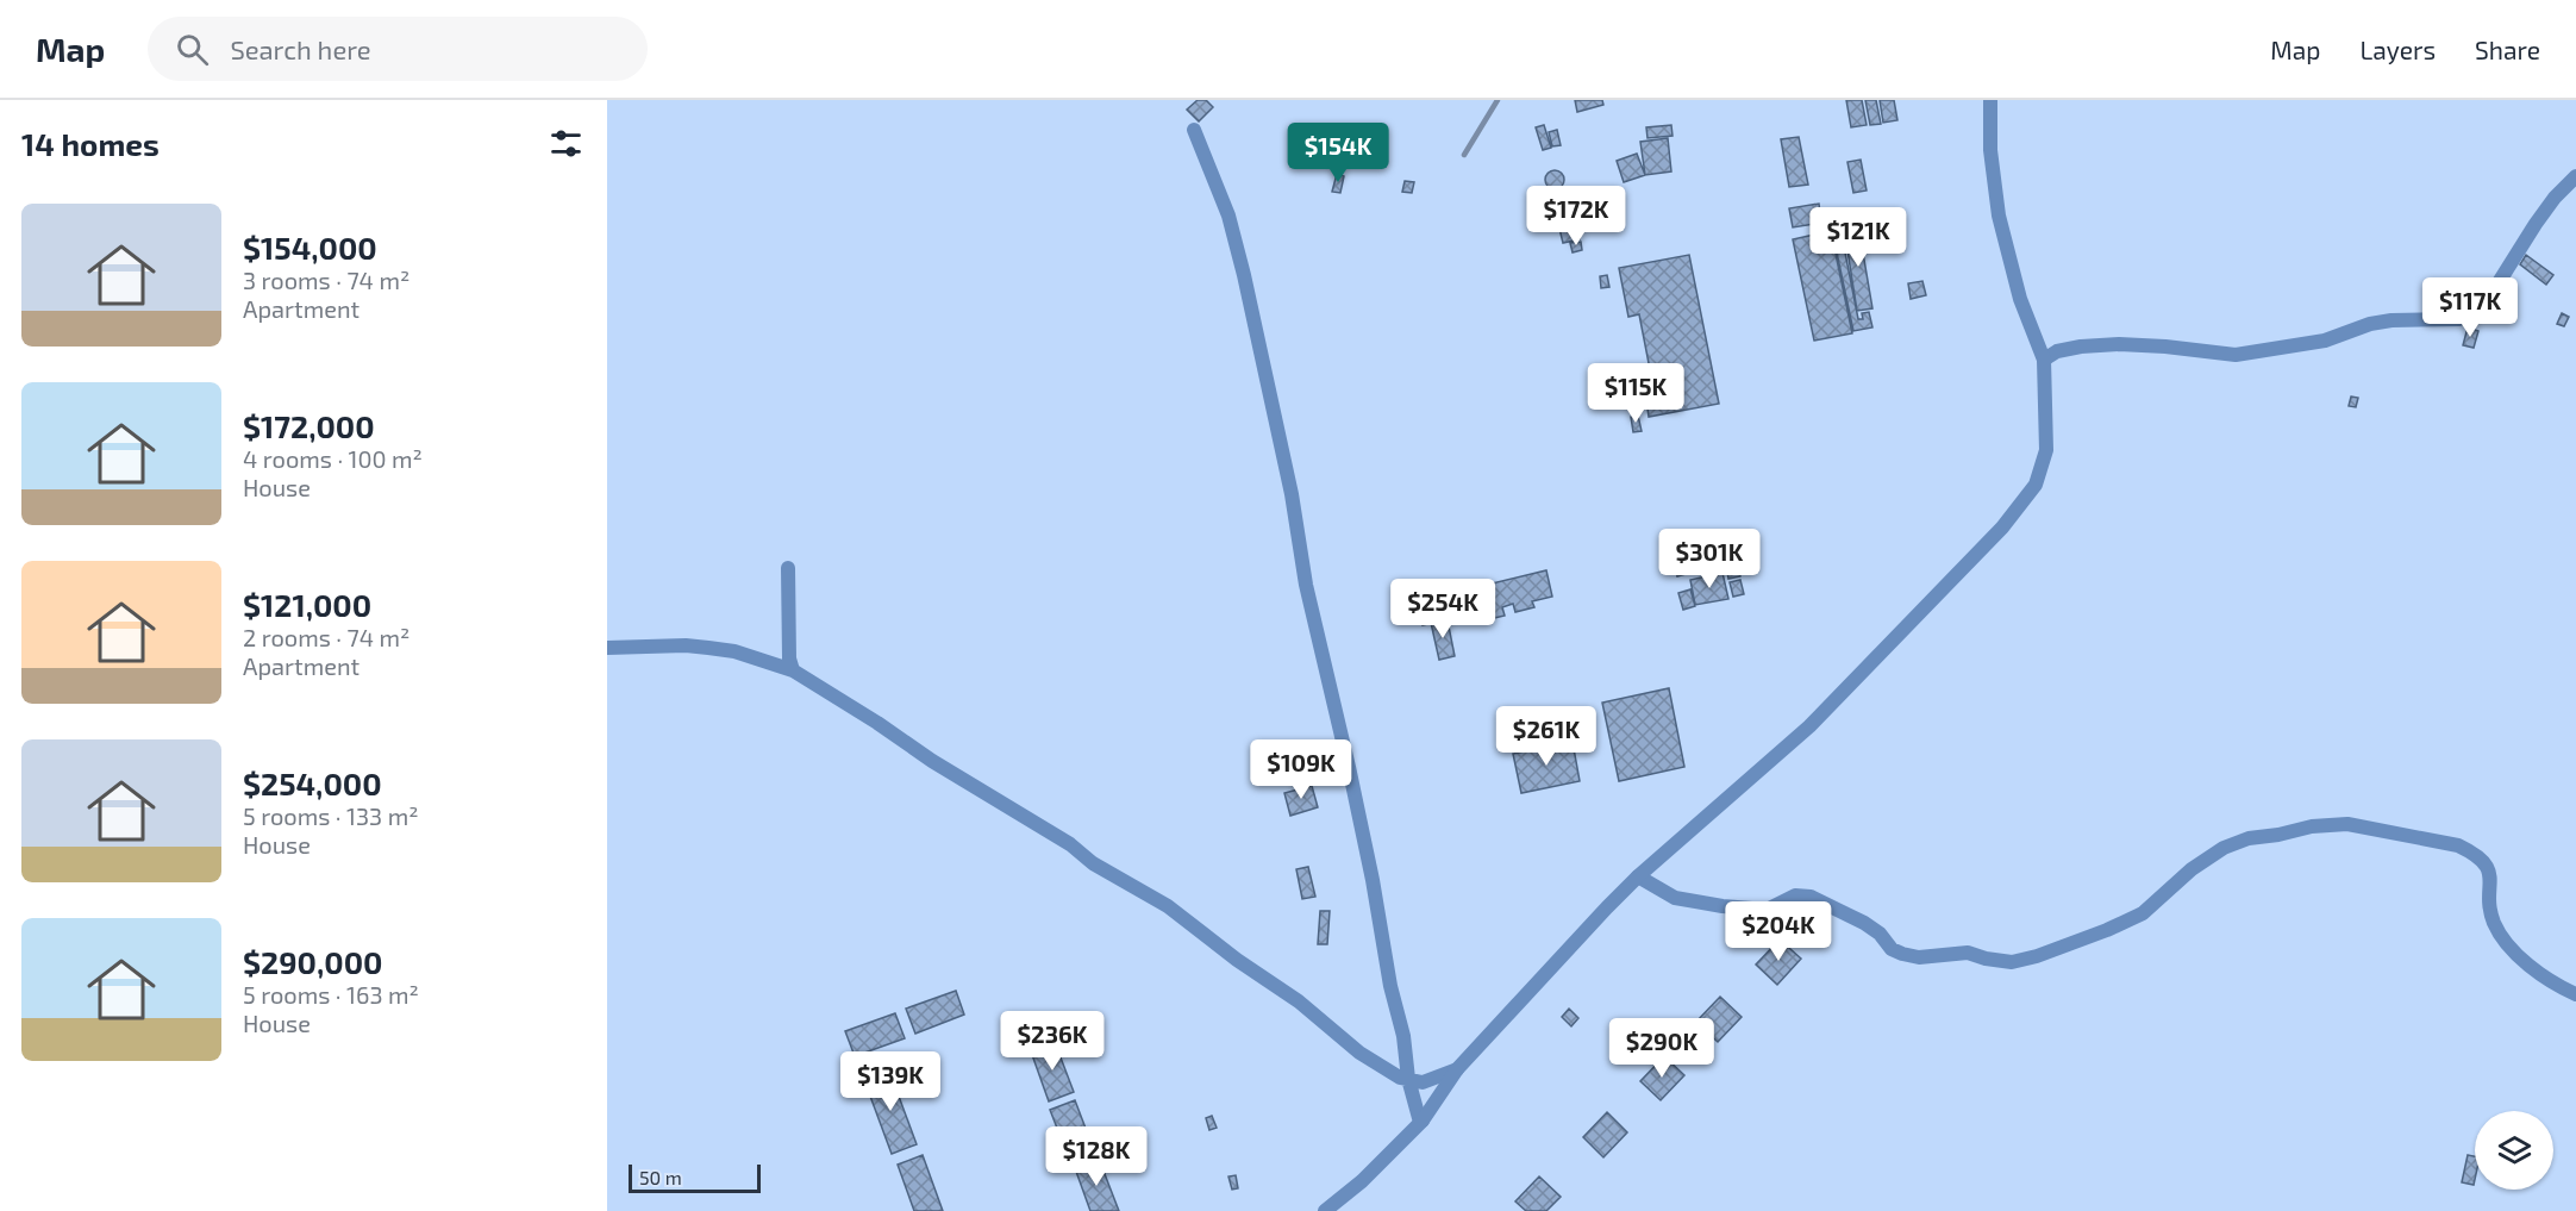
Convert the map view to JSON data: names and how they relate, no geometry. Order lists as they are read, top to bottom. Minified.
{"scale_bar":"50 m","page":{"header":"Map","search":"Search here","nav":["Map","Layers","Share"],"heading":"14 homes","price":["$154K","$172K","$121K","$117K","$115K","$301K","$254K","$261K","$109K","$204K","$236K","$290K","$139K","$128K"],"list":[{"name":"$154,000","note":"3 rooms · 74 m² · Apartment"},{"name":"$172,000","note":"4 rooms · 100 m² · House"},{"name":"$121,000","note":"2 rooms · 74 m² · Apartment"},{"name":"$254,000","note":"5 rooms · 133 m² · House"},{"name":"$290,000","note":"5 rooms · 163 m² · House"}],"scale":"50 m"}}
